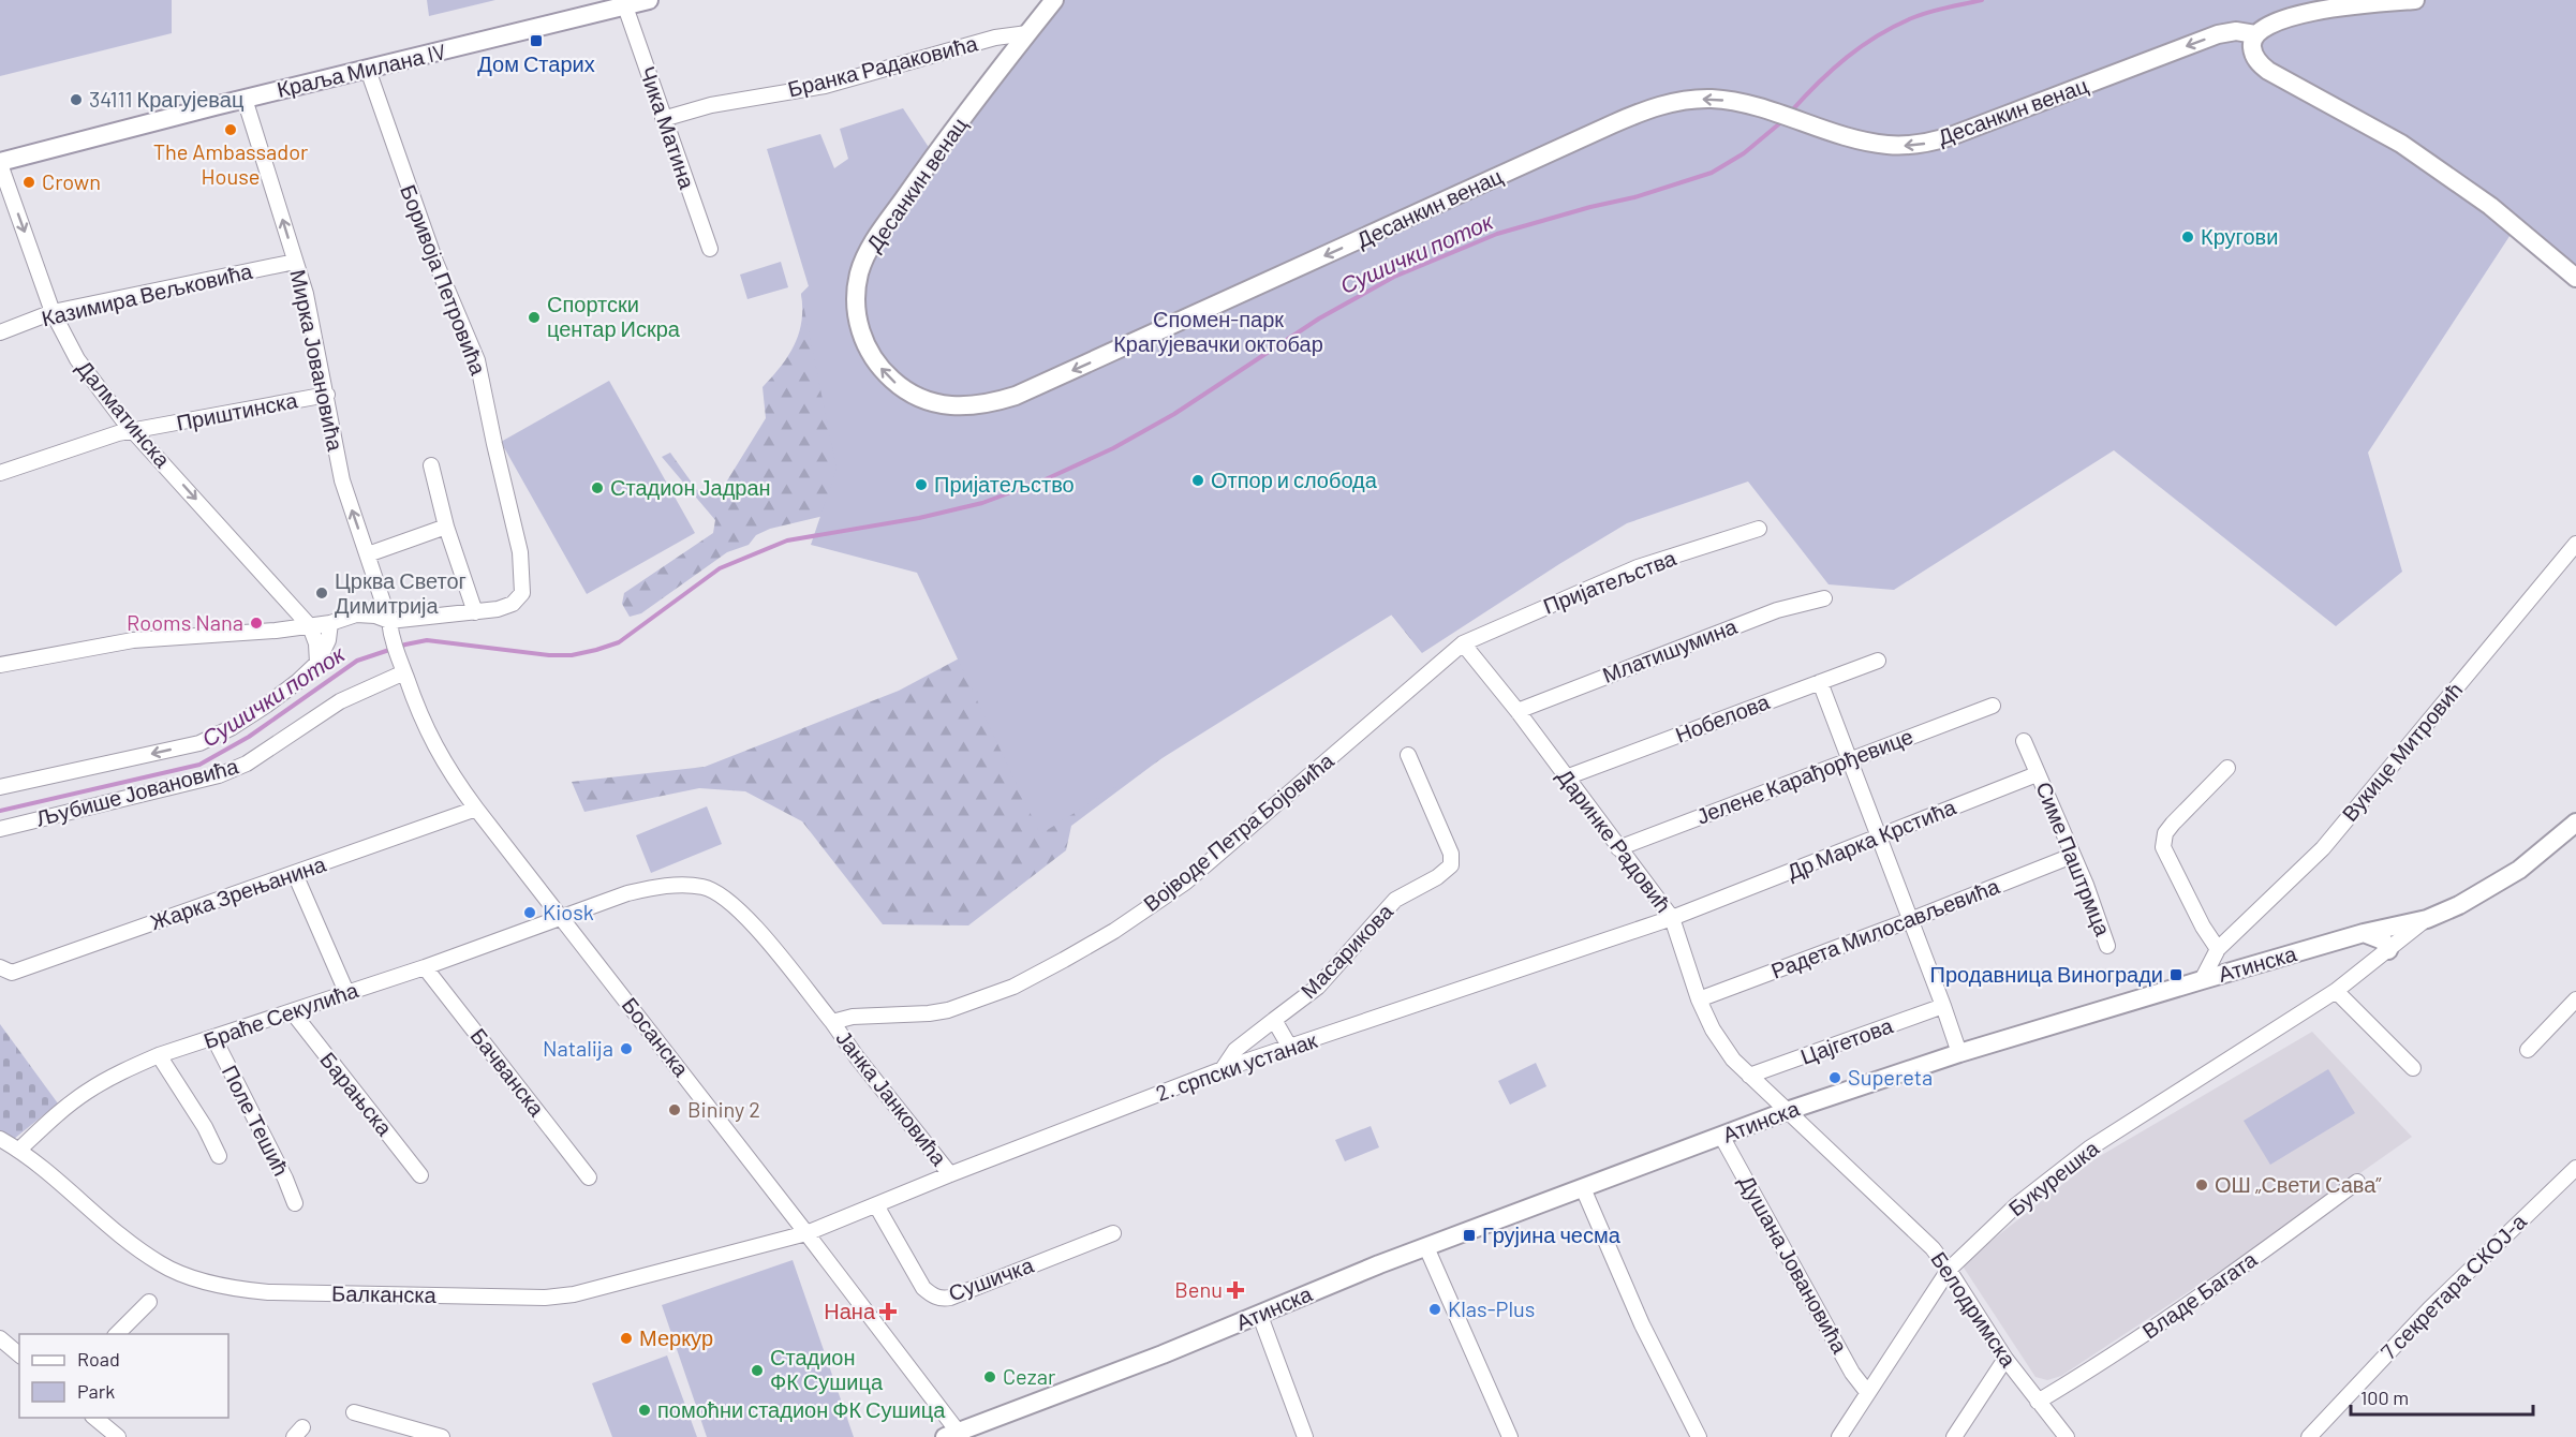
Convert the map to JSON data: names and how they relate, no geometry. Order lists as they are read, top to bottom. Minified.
{"streets":{"street":["Бранка Радаковића","Краља Милана IV","Десанкин венац","Чика Матина","Боривоја Петровића","Казимира Вељковића","Мирка Јовановића","Приштинска","Далматинска","Пријатељства","Млатишумина","Нобелова","Вукице Митровић","Јелене Карађорђевице","Љубише Јовановића","Војводе Петра Бојовића","Др Марка Крстића","Даринке Радовић","Симе Паштрмца","Жарка Зрењанина","Радета Милосављевића","Масарикова","Атинска","Браће Секулића","Босанска","Цајгетова","2. српски устанак","Бачванска","Барањска","Јанка Јанковића","Поле Тешић","Букурешка","Душана Јовановића","Сушичка","7 секретара СКОЈ-а","Балканска","Владе Багата","Белодримска"]},"crossings":[["Бранка Радаковића","Десанкин венац"],["Бранка Радаковића","Чика Матина"],["Краља Милана IV","Чика Матина"],["Краља Милана IV","Боривоја Петровића"],["Краља Милана IV","Мирка Јовановића"],["Краља Милана IV","Далматинска"],["Казимира Вељковића","Мирка Јовановића"],["Казимира Вељковића","Далматинска"],["Мирка Јовановића","Приштинска"],["Мирка Јовановића","Босанска"],["Приштинска","Далматинска"],["Пријатељства","Војводе Петра Бојовића"],["Пријатељства","Даринке Радовић"],["Млатишумина","Даринке Радовић"],["Нобелова","Даринке Радовић"],["Вукице Митровић","Атинска"],["Јелене Карађорђевице","Даринке Радовић"],["Љубише Јовановића","Босанска"],["Војводе Петра Бојовића","Даринке Радовић"],["Војводе Петра Бојовића","Јанка Јанковића"],["Др Марка Крстића","Даринке Радовић"],["Др Марка Крстића","Симе Паштрмца"],["Др Марка Крстића","2. српски устанак"],["Даринке Радовић","Радета Милосављевића"],["Даринке Радовић","Атинска"],["Даринке Радовић","Цајгетова"],["Даринке Радовић","2. српски устанак"],["Даринке Радовић","Белодримска"],["Симе Паштрмца","Радета Милосављевића"],["Жарка Зрењанина","Босанска"],["Масарикова","2. српски устанак"],["Атинска","Босанска"],["Атинска","Букурешка"],["Атинска","Душана Јовановића"],["Атинска","Белодримска"],["Браће Секулића","Босанска"],["Браће Секулића","Бачванска"],["Браће Секулића","Барањска"],["Браће Секулића","Поле Тешић"],["Браће Секулића","Балканска"],["Босанска","2. српски устанак"],["Босанска","Балканска"],["2. српски устанак","Јанка Јанковића"],["2. српски устанак","Сушичка"],["2. српски устанак","Балканска"],["Букурешка","Душана Јовановића"],["Букурешка","Белодримска"],["Владе Багата","Белодримска"]],"one_way":["Мирка Јовановића","Далматинска"],"water":["Сушички поток"],"parks":["Спомен-парк Крагујевачки октобар"],"places":{"transit":["Дом Старих","Продавница Виногради","Грујина чесма"],"other":["34111 Крагујевац","The Ambassador House","Crown","Кругови","Спортски центар Искра","Отпор и слобода","Пријатељство","Стадион Јадран","Црква Светог Димитрија","Rooms Nana","Kiosk","Natalija","Supereta","Bininy 2","ОШ „Свети Сава”","Klas-Plus","Меркур","Стадион ФК Сушица","Cezar","помоћни стадион ФК Сушица"],"health":["Benu","Нана"]},"legend":["Road","Park"],"scale_bar":"100 m"}
